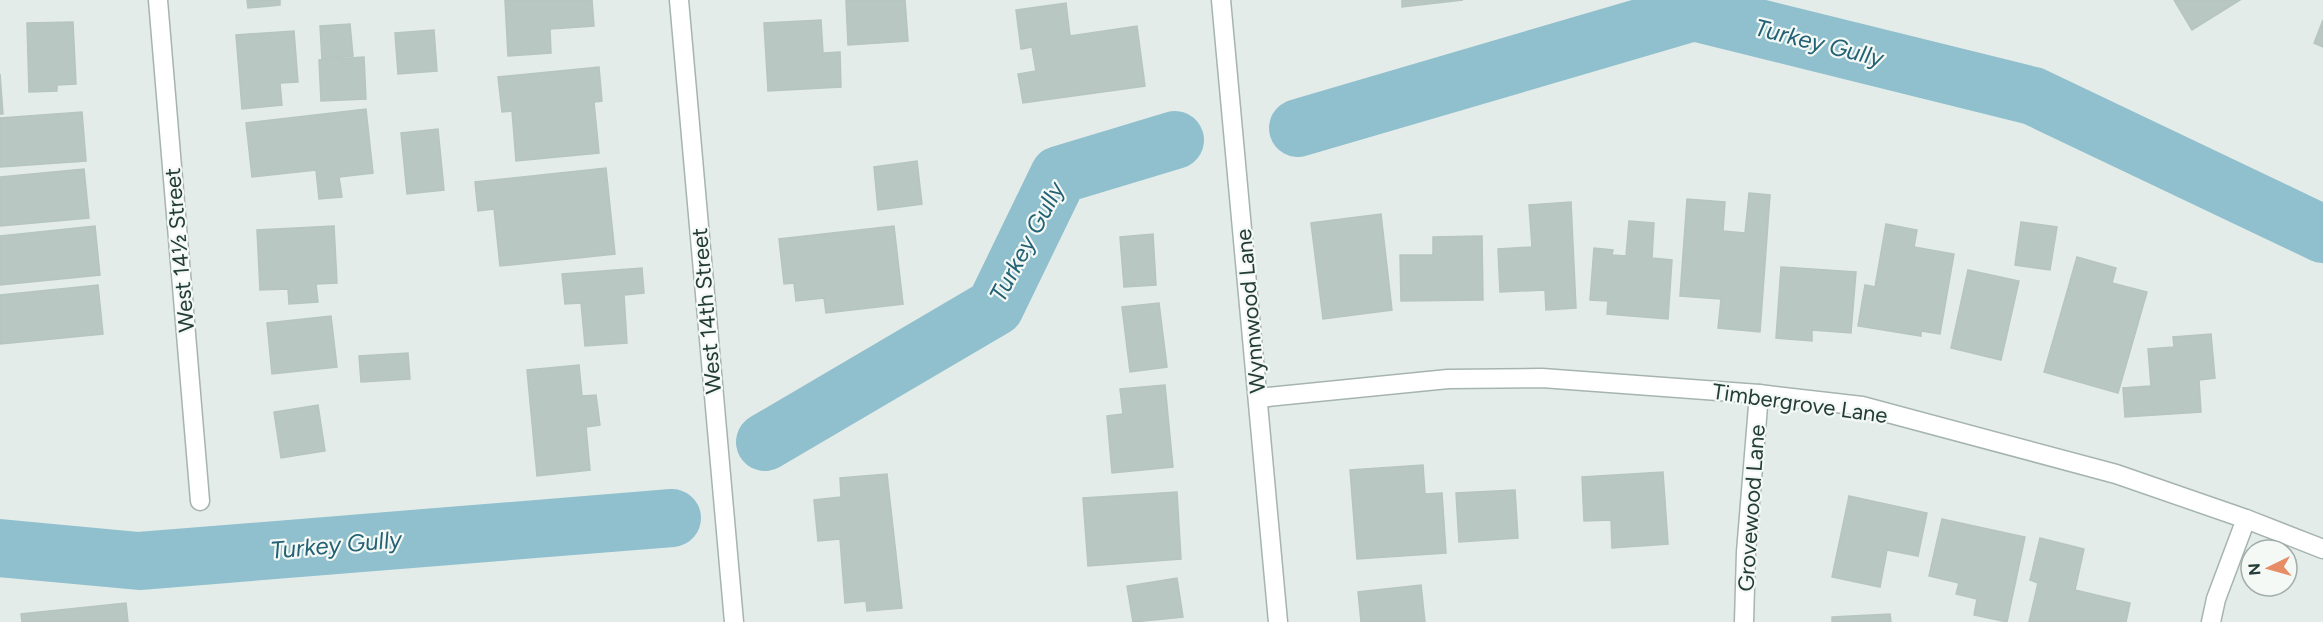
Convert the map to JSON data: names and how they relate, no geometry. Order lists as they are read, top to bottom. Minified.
{"streets":{"street":["West 14½ Street","West 14th Street","Wynnwood Lane","Timbergrove Lane","Grovewood Lane"]},"crossings":[["Wynnwood Lane","Timbergrove Lane"],["Timbergrove Lane","Grovewood Lane"]],"water":["Turkey Gully"],"north":"left"}
